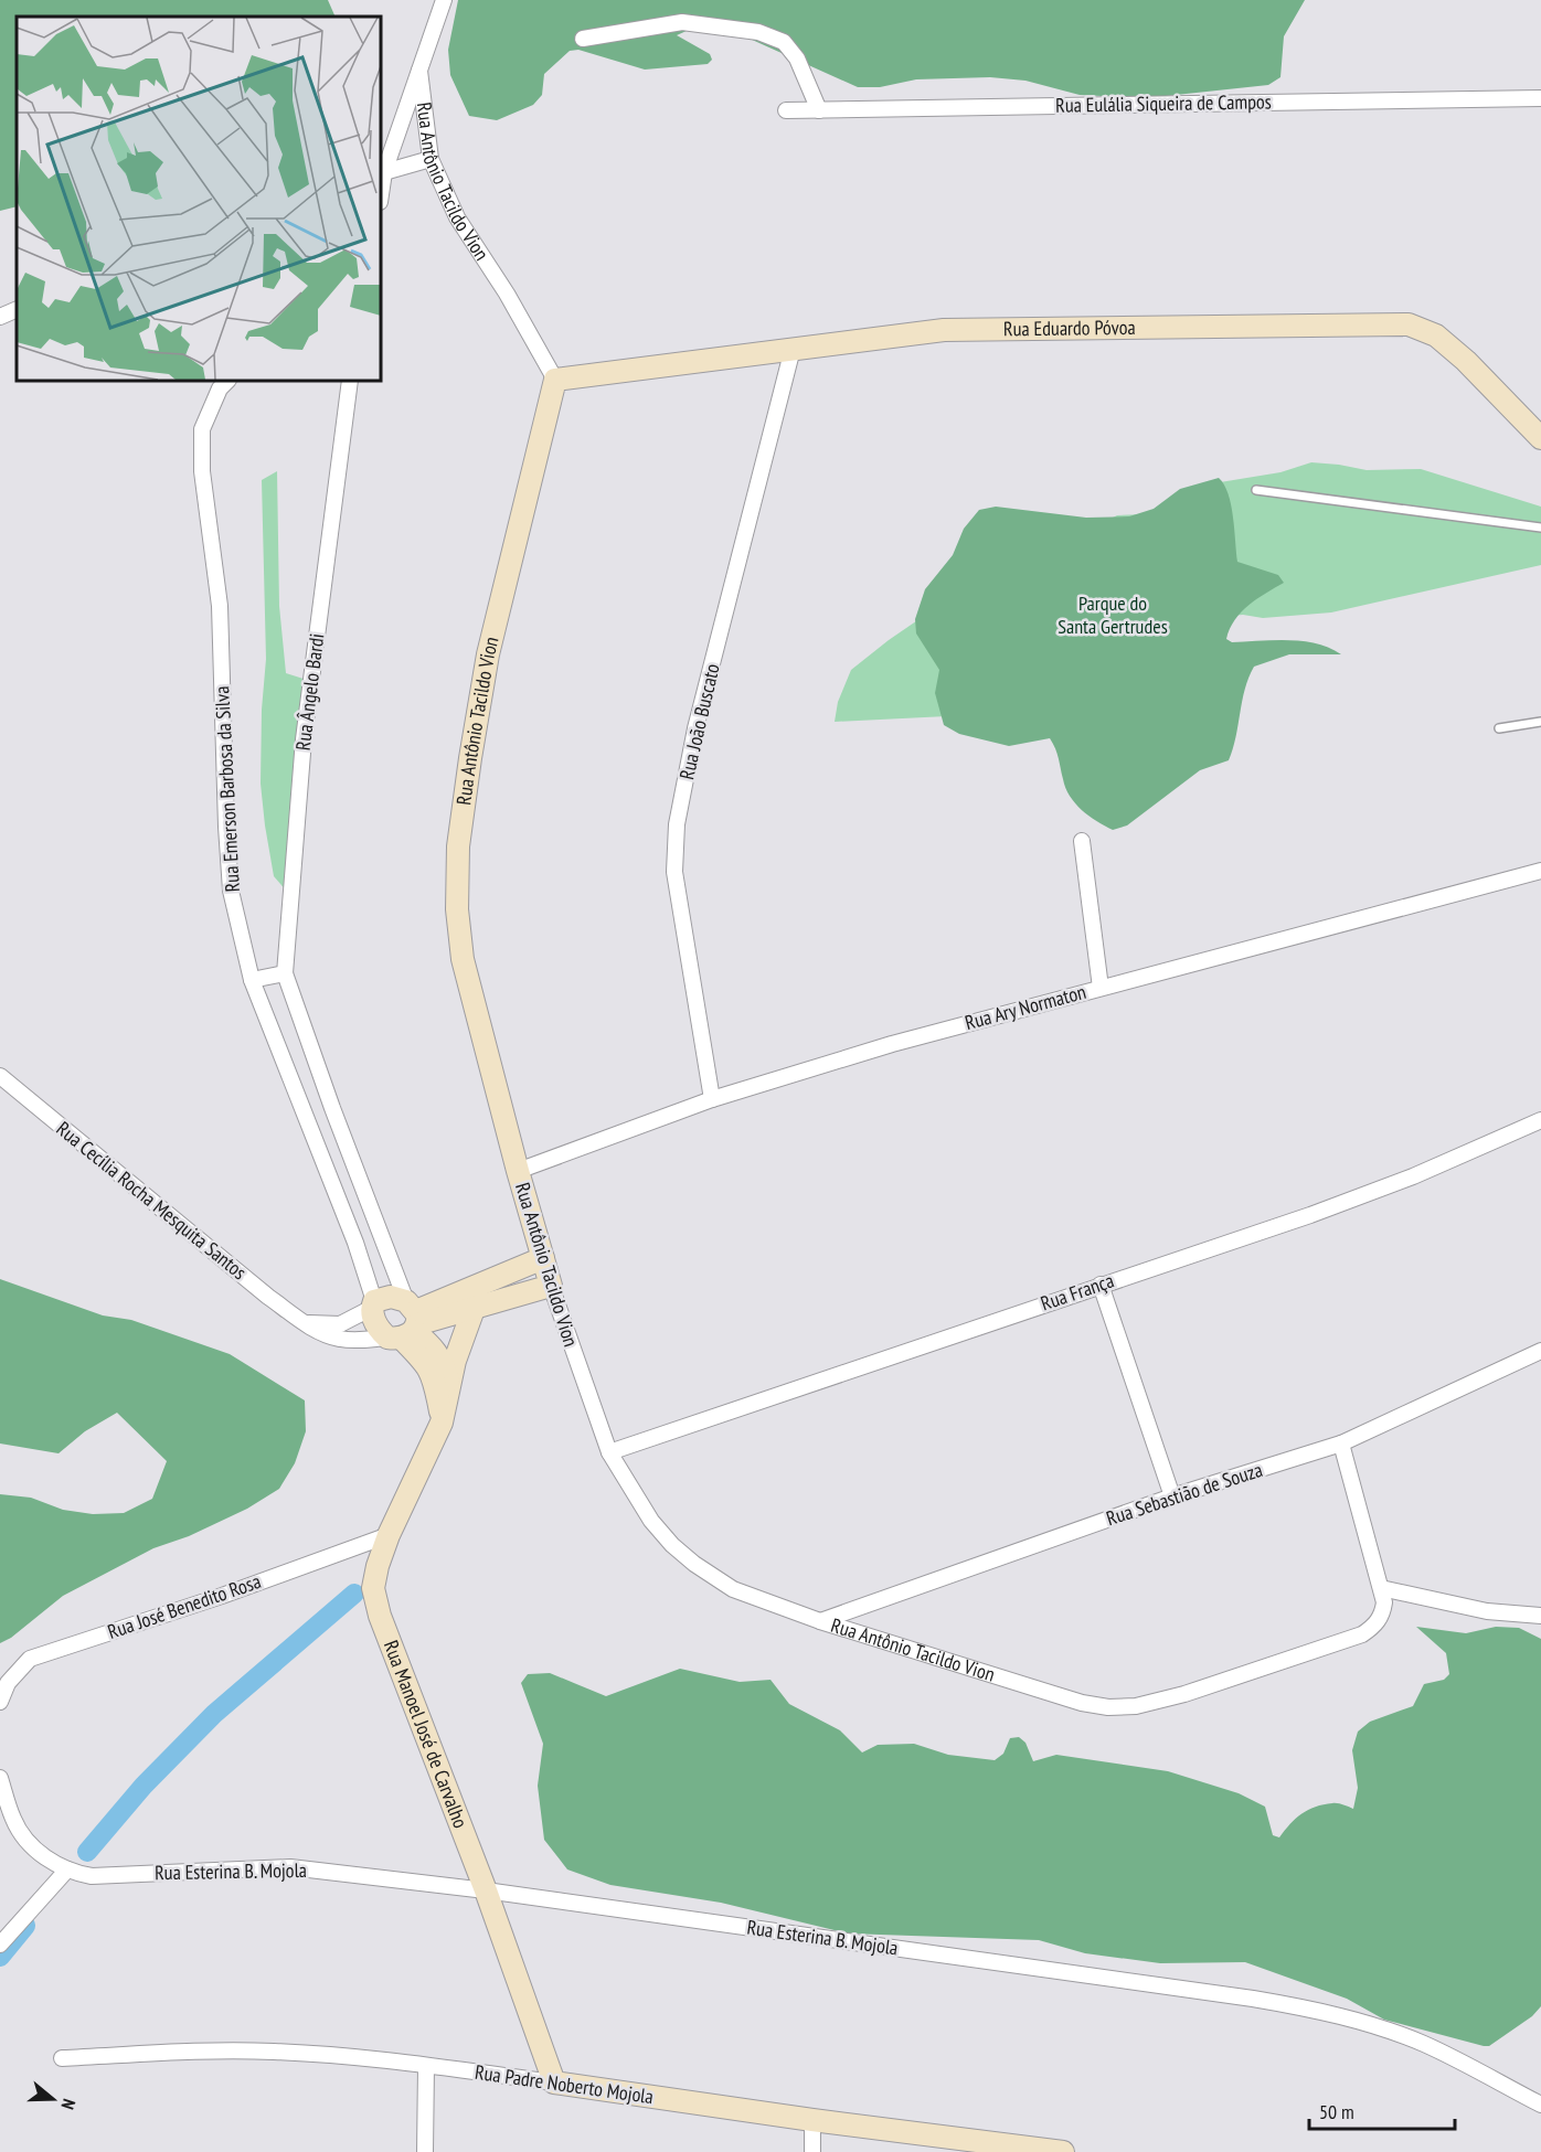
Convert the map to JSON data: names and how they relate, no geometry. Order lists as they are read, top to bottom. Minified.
{"streets":{"street":["Rua Eulália Siqueira de Campos","Rua Antônio Tacildo Vion","Rua Eduardo Póvoa","Rua Ângelo Bardi","Rua João Buscato","Rua Emerson Barbosa da Silva","Rua Ary Normaton","Rua Cecília Rocha Mesquita Santos","Rua França","Rua Sebastião de Souza","Rua José Benedito Rosa","Rua Manoel José de Carvalho","Rua Esterina B. Mojola","Rua Padre Noberto Mojola"]},"crossings":[["Rua Antônio Tacildo Vion","Rua Eduardo Póvoa"],["Rua Antônio Tacildo Vion","Rua Ary Normaton"],["Rua Antônio Tacildo Vion","Rua França"],["Rua Antônio Tacildo Vion","Rua Sebastião de Souza"],["Rua Eduardo Póvoa","Rua João Buscato"],["Rua João Buscato","Rua Ary Normaton"],["Rua José Benedito Rosa","Rua Manoel José de Carvalho"],["Rua Manoel José de Carvalho","Rua Esterina B. Mojola"],["Rua Manoel José de Carvalho","Rua Padre Noberto Mojola"]],"parks":["Parque do Santa Gertrudes"],"scale_bar":"50 m","north":"right"}
